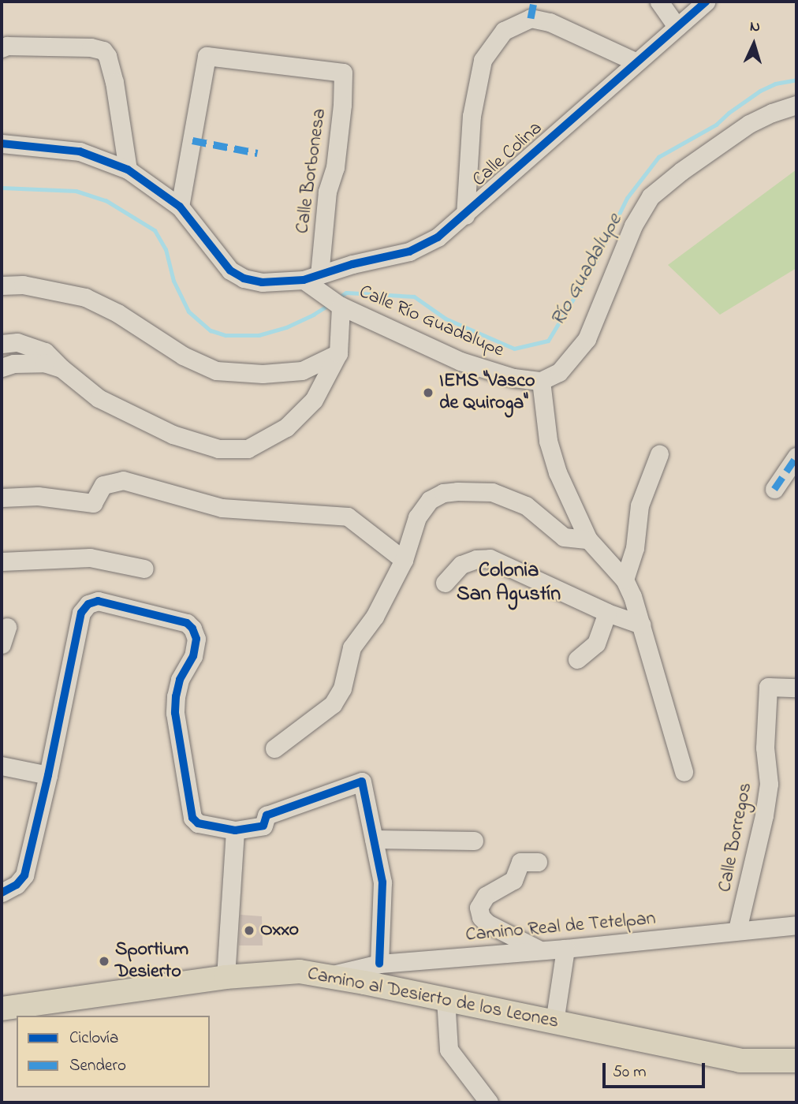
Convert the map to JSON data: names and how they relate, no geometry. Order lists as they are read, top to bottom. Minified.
{"streets":{"main road":["Camino al Desierto de los Leones"],"street":["Calle Colina","Calle Borbonesa","Calle Río Guadalupe","Calle Borregos","Camino Real de Tetelpan"]},"crossings":[["Calle Colina","Calle Borbonesa"],["Calle Colina","Calle Río Guadalupe"],["Calle Borbonesa","Calle Río Guadalupe"],["Calle Borregos","Camino Real de Tetelpan"],["Camino Real de Tetelpan","Camino al Desierto de los Leones"]],"districts":["Colonia San Agustín"],"water":["Río Guadalupe"],"places":["IEMS \"Vasco de Quiroga\"","Oxxo","Sportium Desierto"],"legend":["Ciclovía","Sendero"],"scale_bar":"50 m","north":"top"}
